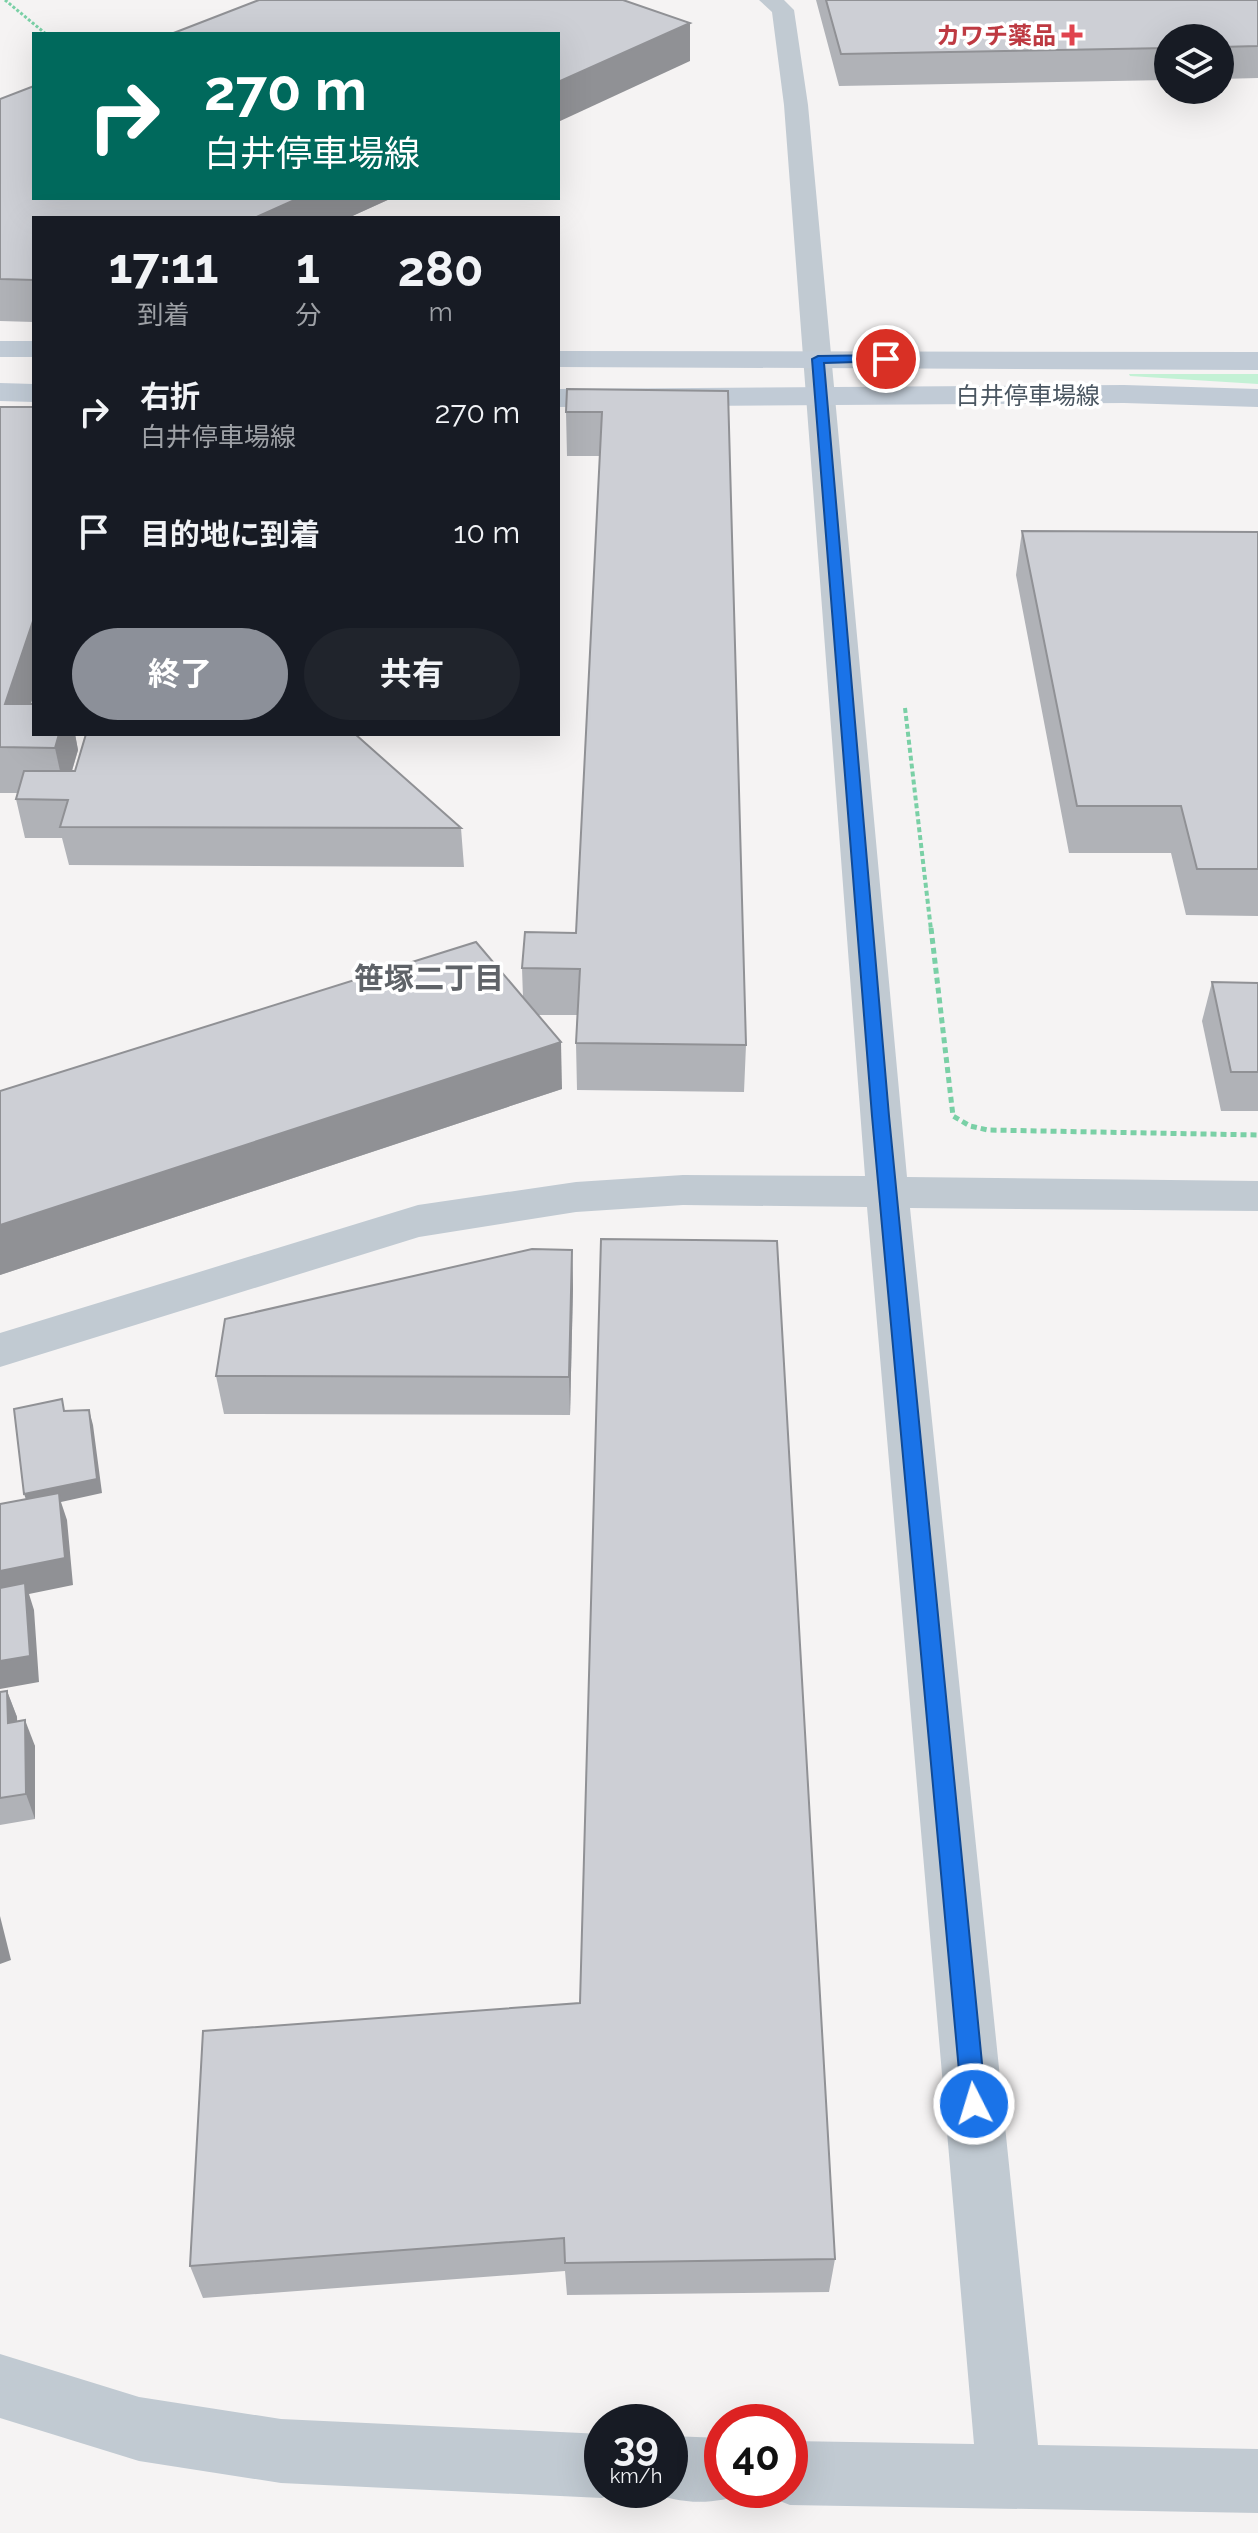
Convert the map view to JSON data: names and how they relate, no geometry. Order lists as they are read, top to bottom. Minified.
{"streets":{"main road":["白井停車場線"]},"districts":["笹塚二丁目"],"places":{"health":["カワチ薬品"]},"page":{"turn":["270 m","白井停車場線"],"eta":["17:11","到着","1","分","280","m"],"list":[{"name":"右折","note":"白井停車場線","value":"270 m"},{"name":"目的地に到着","value":"10 m"}],"buttons":["終了","共有"],"speed":"39 km/h","limit":"40"}}
